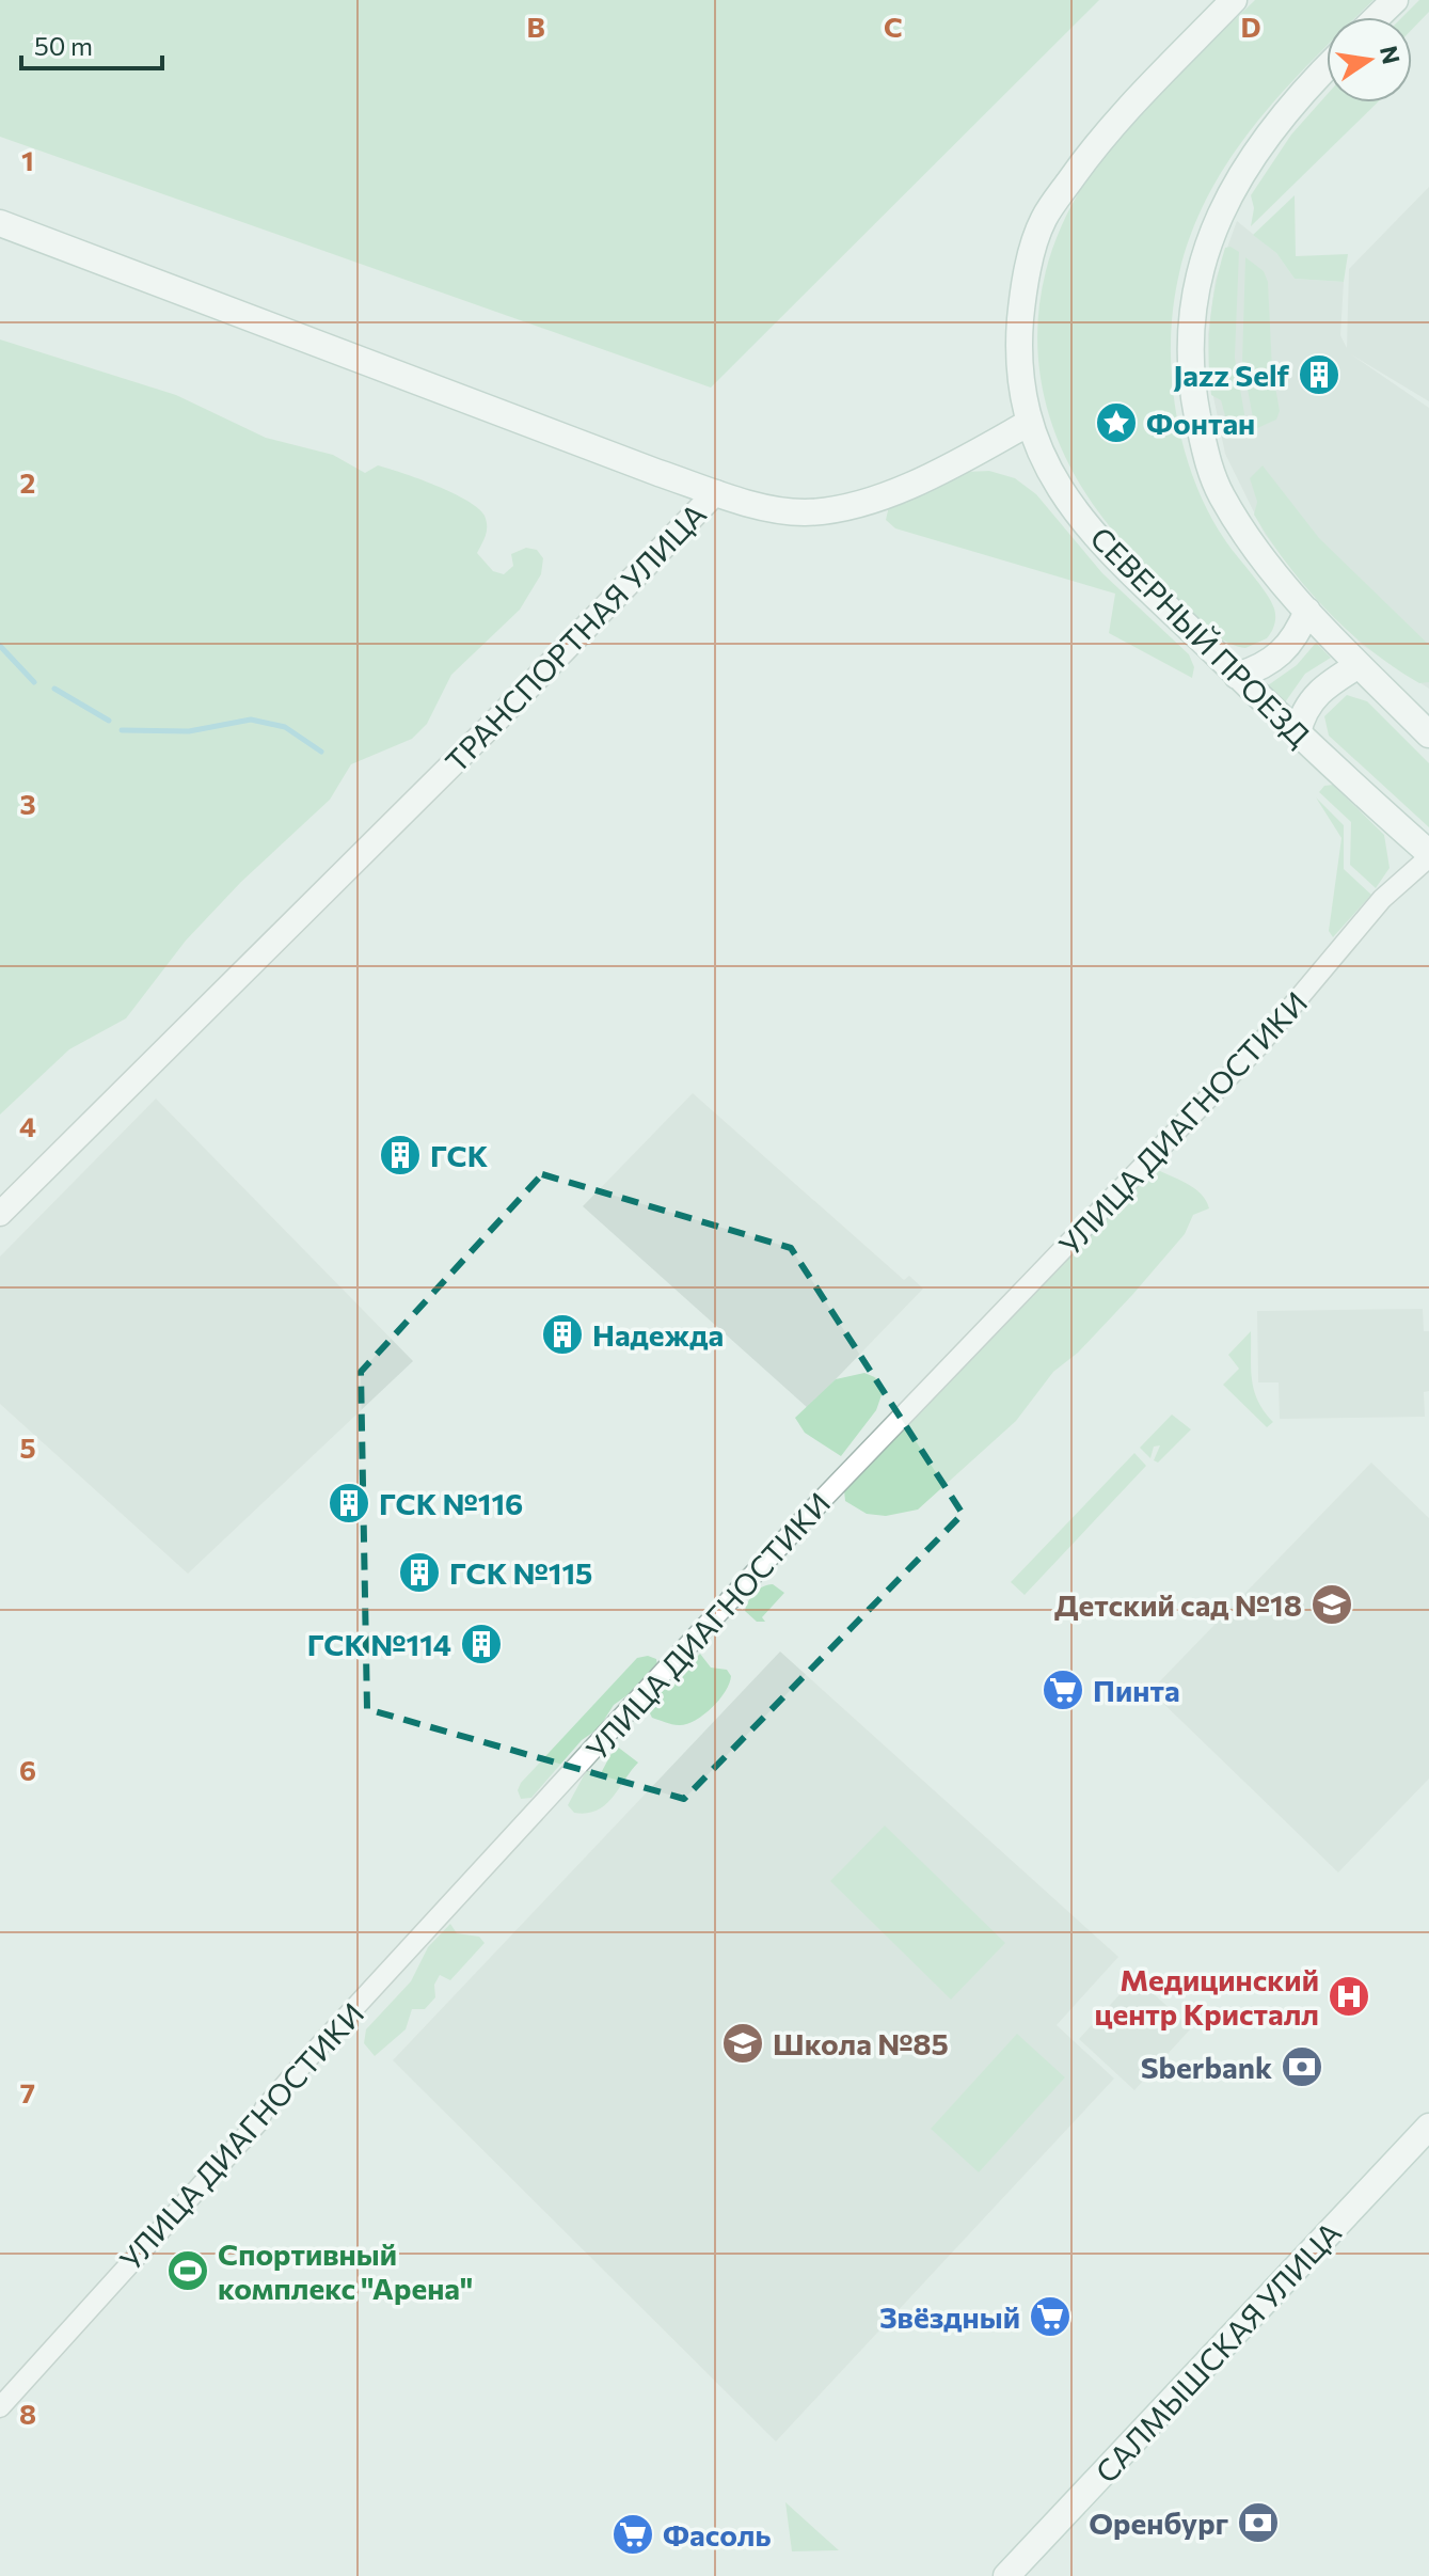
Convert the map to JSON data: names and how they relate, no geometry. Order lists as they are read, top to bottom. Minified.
{"streets":{"main road":["СЕВЕРНЫЙ ПРОЕЗД","ТРАНСПОРТНАЯ УЛИЦА","САЛМЫШСКАЯ УЛИЦА"],"street":["УЛИЦА ДИАГНОСТИКИ"]},"crossings":[["СЕВЕРНЫЙ ПРОЕЗД","УЛИЦА ДИАГНОСТИКИ"]],"places":{"building":["Jazz Self","ГСК","Надежда","ГСК №116","ГСК №115","ГСК №114"],"place":["Фонтан"],"school or university":["Детский сад №18","Школа №85"],"supermarket":["Пинта","Звёздный","Фасоль"],"hospital":["Медицинский центр Кристалл"],"bank":["Sberbank","Оренбург"],"sports":["Спортивный комплекс \"Арена\""]},"scale_bar":"50 m","north":"right","grid":{"columns":["B","C","D"],"rows":["1","2","3","4","5","6","7","8"]}}
